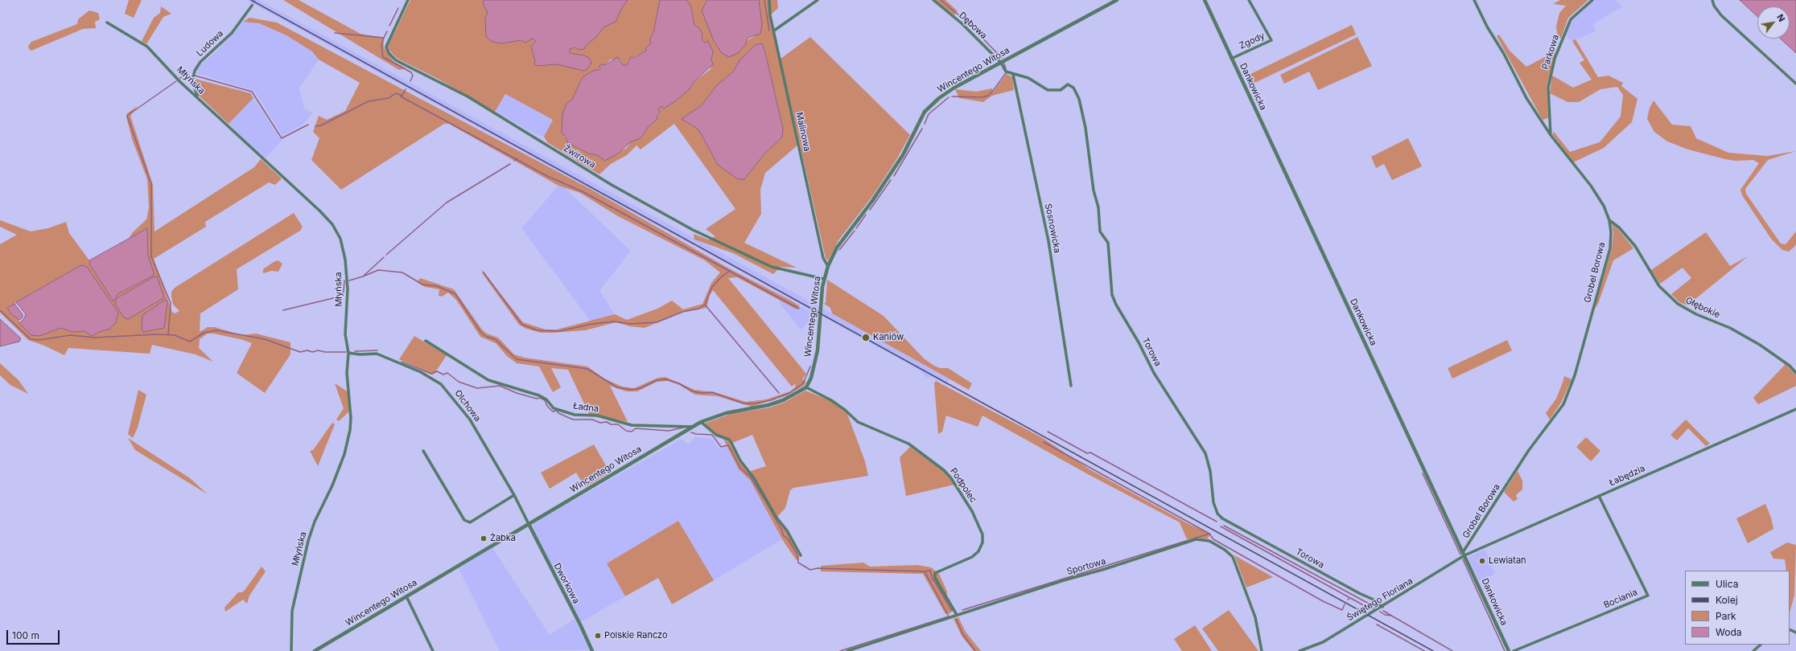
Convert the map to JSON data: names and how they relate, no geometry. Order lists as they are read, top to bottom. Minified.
{"streets":{"street":["Dębowa","Zgody","Ludowa","Parkowa","Wincentego Witosa","Młyńska","Dankowicka","Malinowa","Żwirowa","Sosnowicka","Grobel Borowa","Głębokie","Torowa","Olchowa","Ładna","Łabędzia","Podpolec","Sportowa","Dworkowa","Bociania","Świętego Floriana"]},"crossings":[["Dębowa","Wincentego Witosa"],["Zgody","Dankowicka"],["Ludowa","Młyńska"],["Parkowa","Grobel Borowa"],["Wincentego Witosa","Malinowa"],["Wincentego Witosa","Żwirowa"],["Wincentego Witosa","Olchowa"],["Wincentego Witosa","Ładna"],["Wincentego Witosa","Podpolec"],["Wincentego Witosa","Dworkowa"],["Młyńska","Olchowa"],["Dankowicka","Grobel Borowa"],["Dankowicka","Łabędzia"],["Dankowicka","Świętego Floriana"],["Sosnowicka","Torowa"],["Grobel Borowa","Głębokie"],["Grobel Borowa","Łabędzia"],["Grobel Borowa","Świętego Floriana"],["Torowa","Świętego Floriana"],["Olchowa","Dworkowa"],["Łabędzia","Bociania"],["Łabędzia","Świętego Floriana"],["Podpolec","Sportowa"]],"places":["Kaniów","Żabka","Lewiatan","Polskie Ranczo"],"legend":["Ulica","Kolej","Park","Woda"],"scale_bar":"100 m","north":"top right"}
